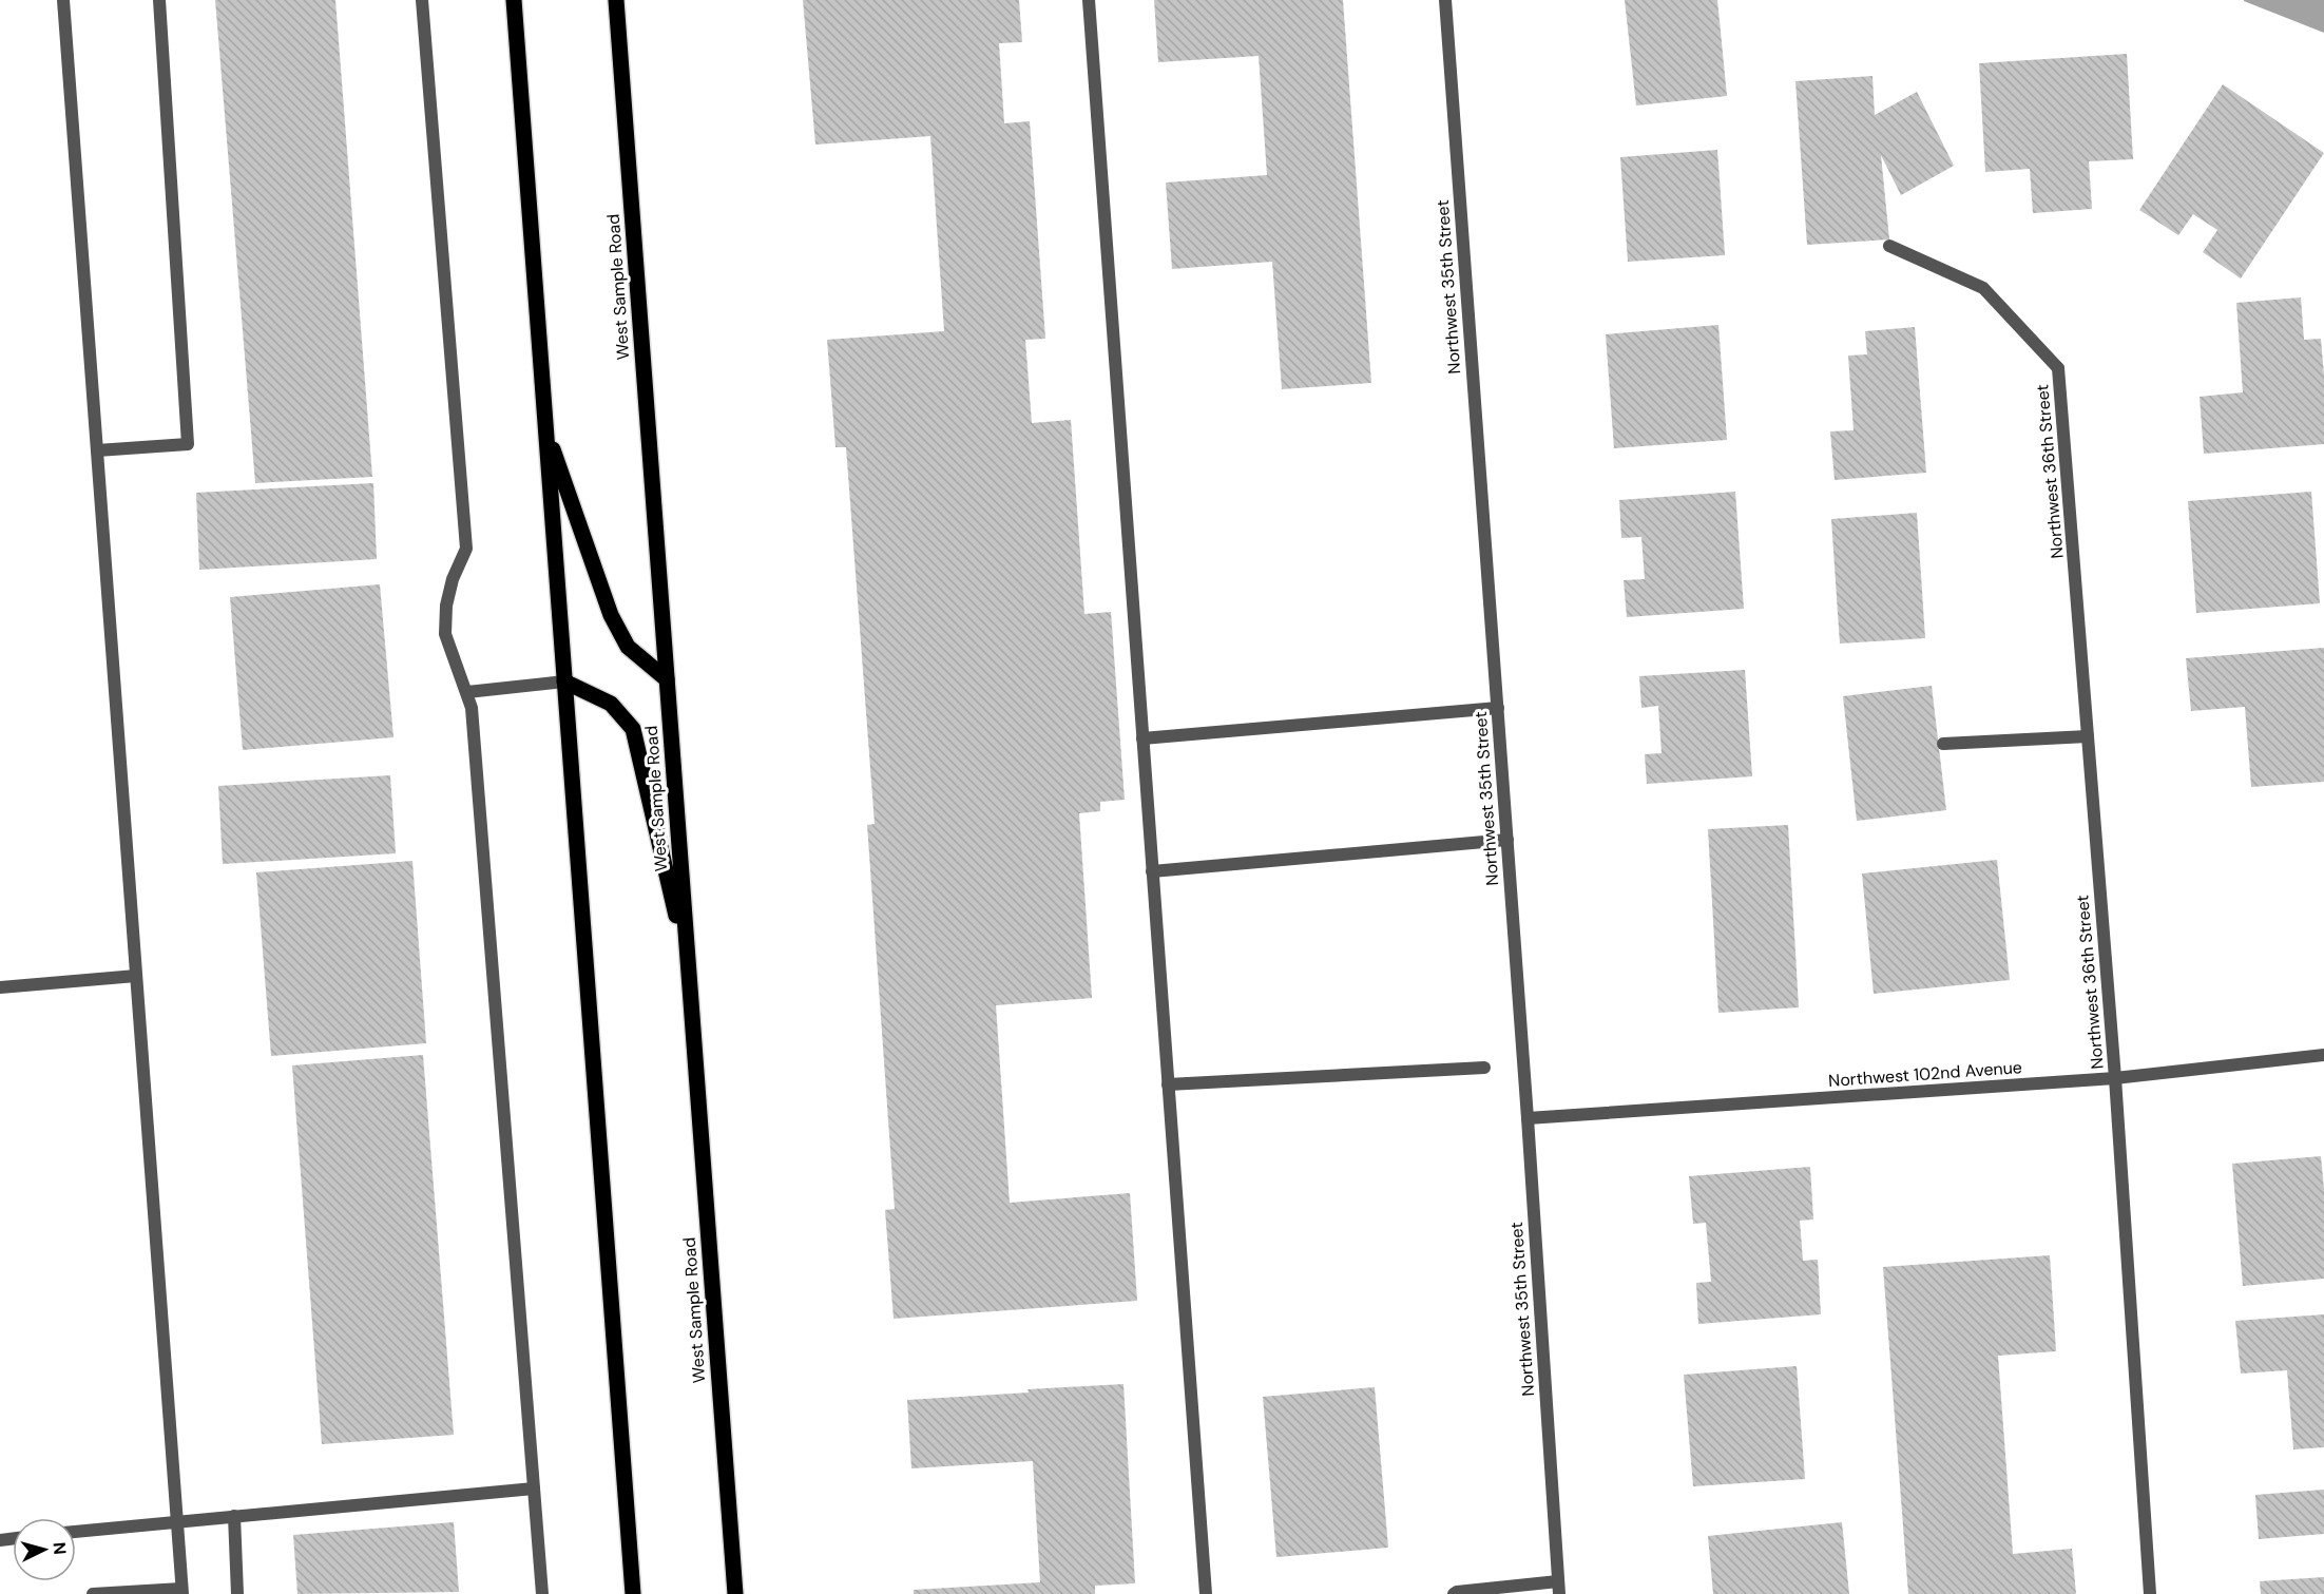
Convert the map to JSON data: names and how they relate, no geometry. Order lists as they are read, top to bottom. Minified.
{"streets":{"main road":["West Sample Road"],"street":["Northwest 35th Street","Northwest 36th Street","Northwest 102nd Avenue"]},"crossings":[["Northwest 35th Street","Northwest 102nd Avenue"],["Northwest 36th Street","Northwest 102nd Avenue"]],"north":"right"}
